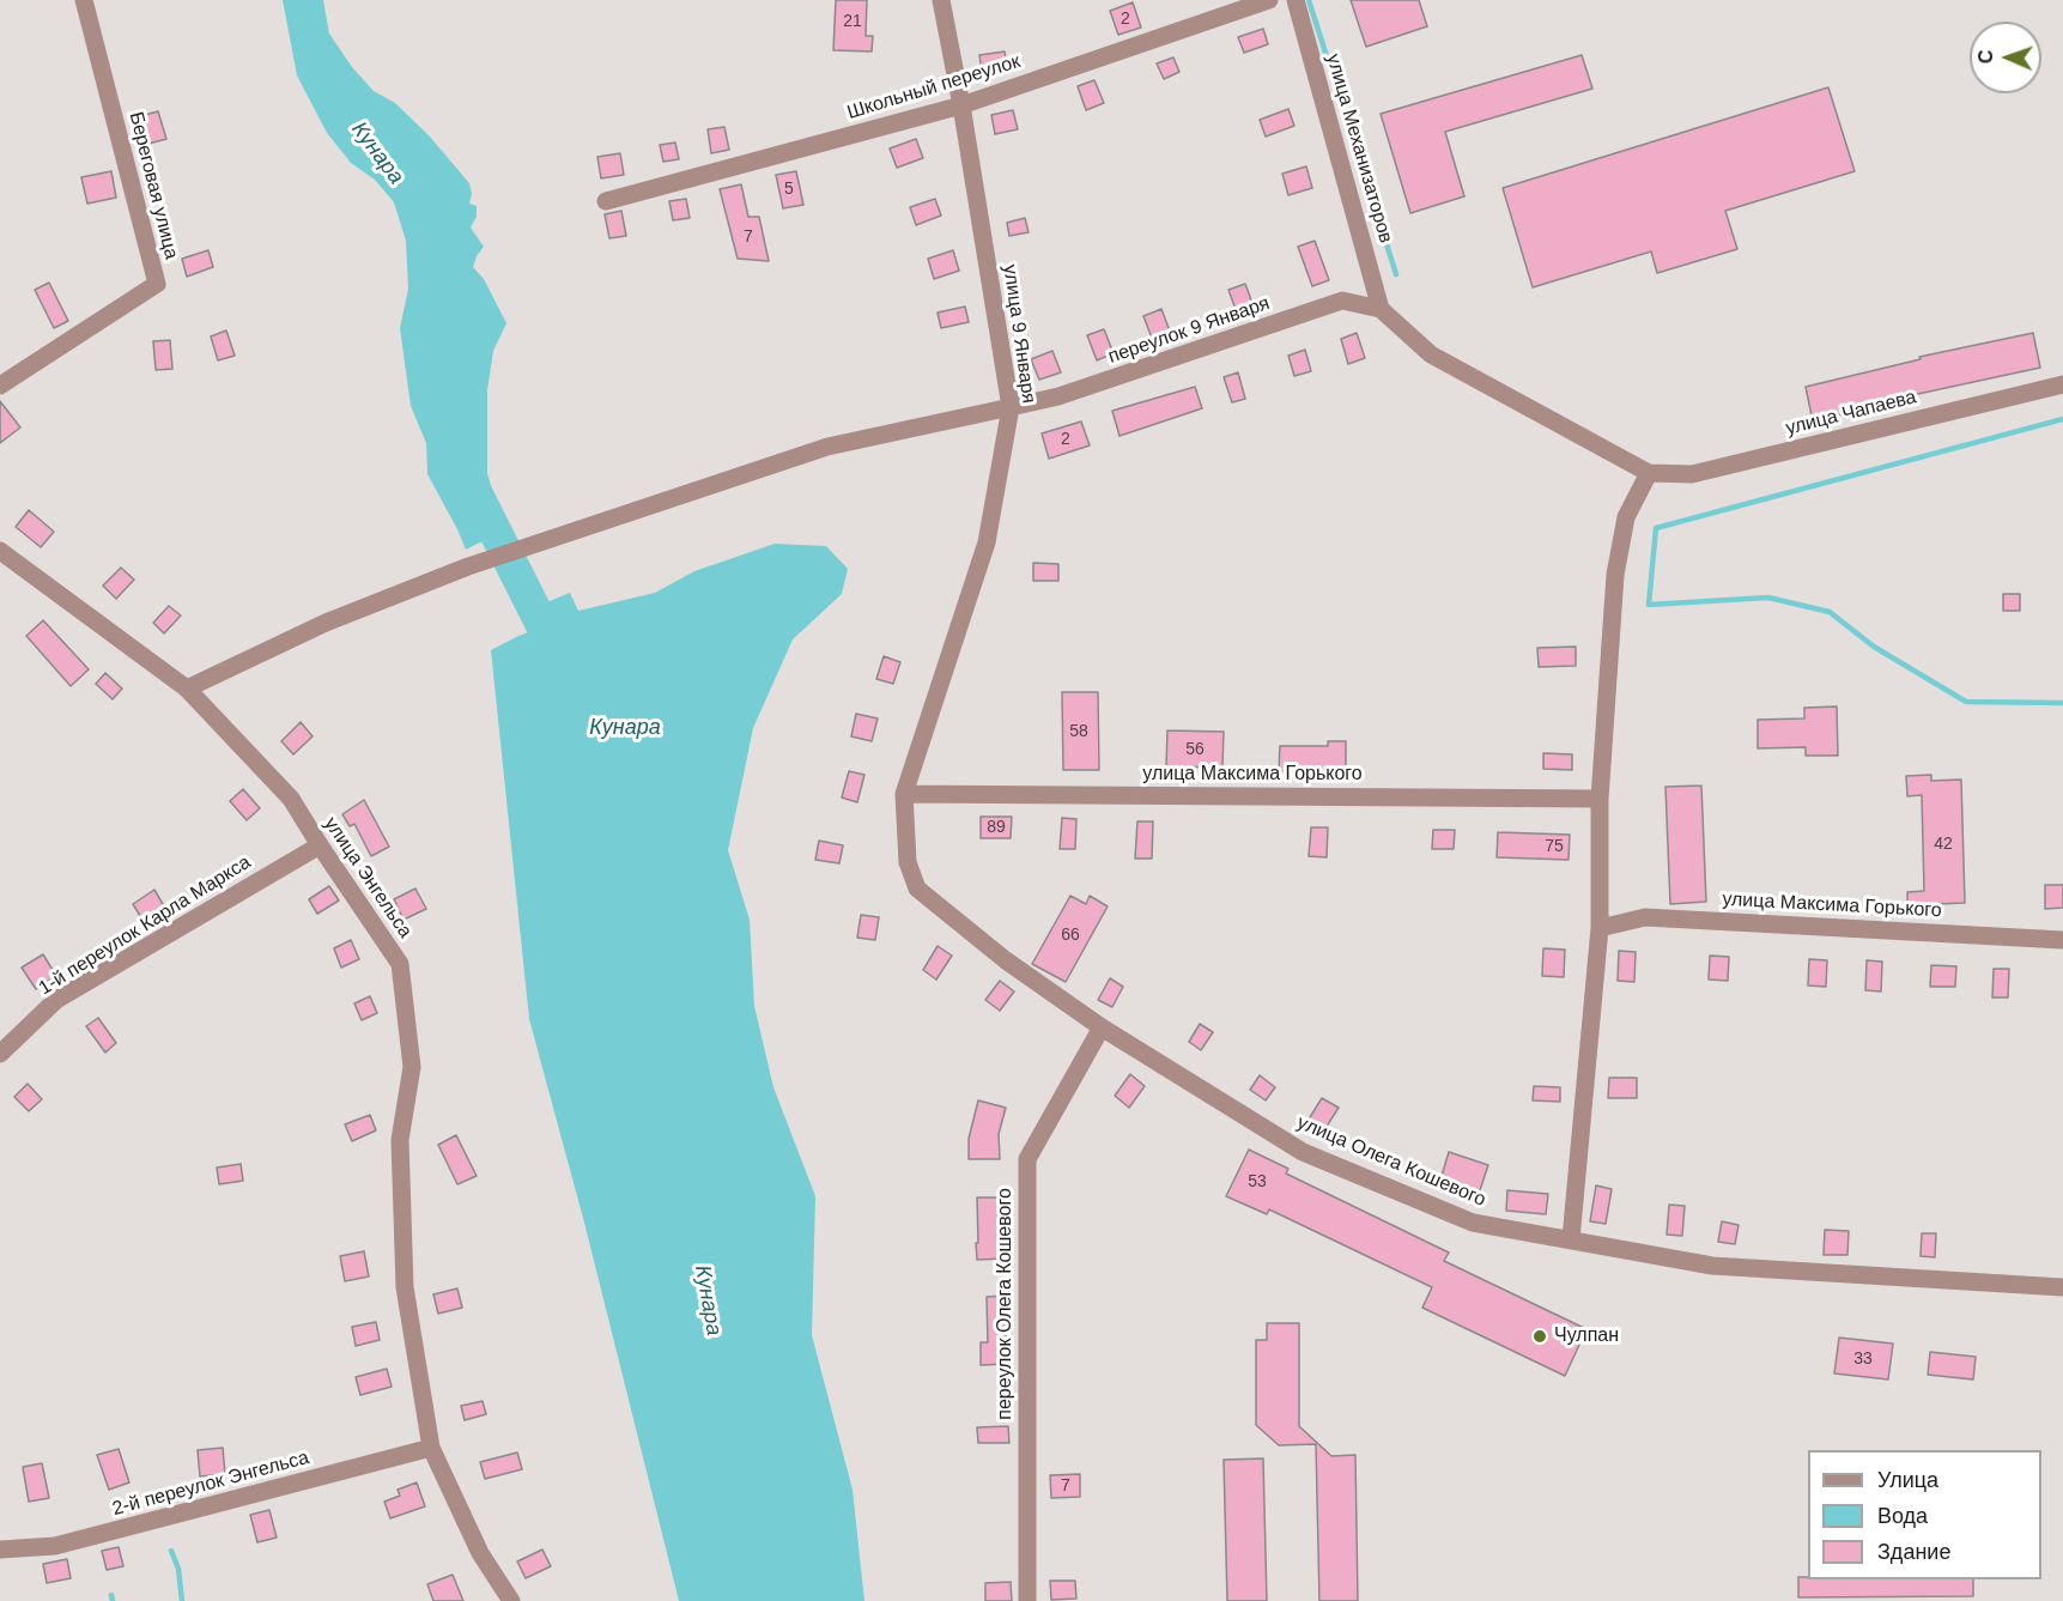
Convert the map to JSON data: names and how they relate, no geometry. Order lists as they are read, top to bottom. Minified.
{"streets":{"street":["Школьный переулок","улица Механизаторов","Береговая улица","переулок 9 Января","улица 9 Января","улица Чапаева","улица Максима Горького","улица Энгельса","1-й переулок Карла Маркса","улица Олега Кошевого","переулок Олега Кошевого","2-й переулок Энгельса"]},"crossings":[["Школьный переулок","улица 9 Января"],["улица Механизаторов","переулок 9 Января"],["переулок 9 Января","улица 9 Января"],["переулок 9 Января","улица Энгельса"],["улица 9 Января","улица Максима Горького"],["улица 9 Января","улица Олега Кошевого"],["улица Максима Горького","улица Олега Кошевого"],["улица Энгельса","1-й переулок Карла Маркса"],["улица Энгельса","2-й переулок Энгельса"],["улица Олега Кошевого","переулок Олега Кошевого"]],"water":["Кунара"],"places":["Чулпан"],"house_numbers":["2","21","5","7","2","58","56","89","42","75","66","53","33","7"],"legend":["Улица","Вода","Здание"],"north":"left"}
